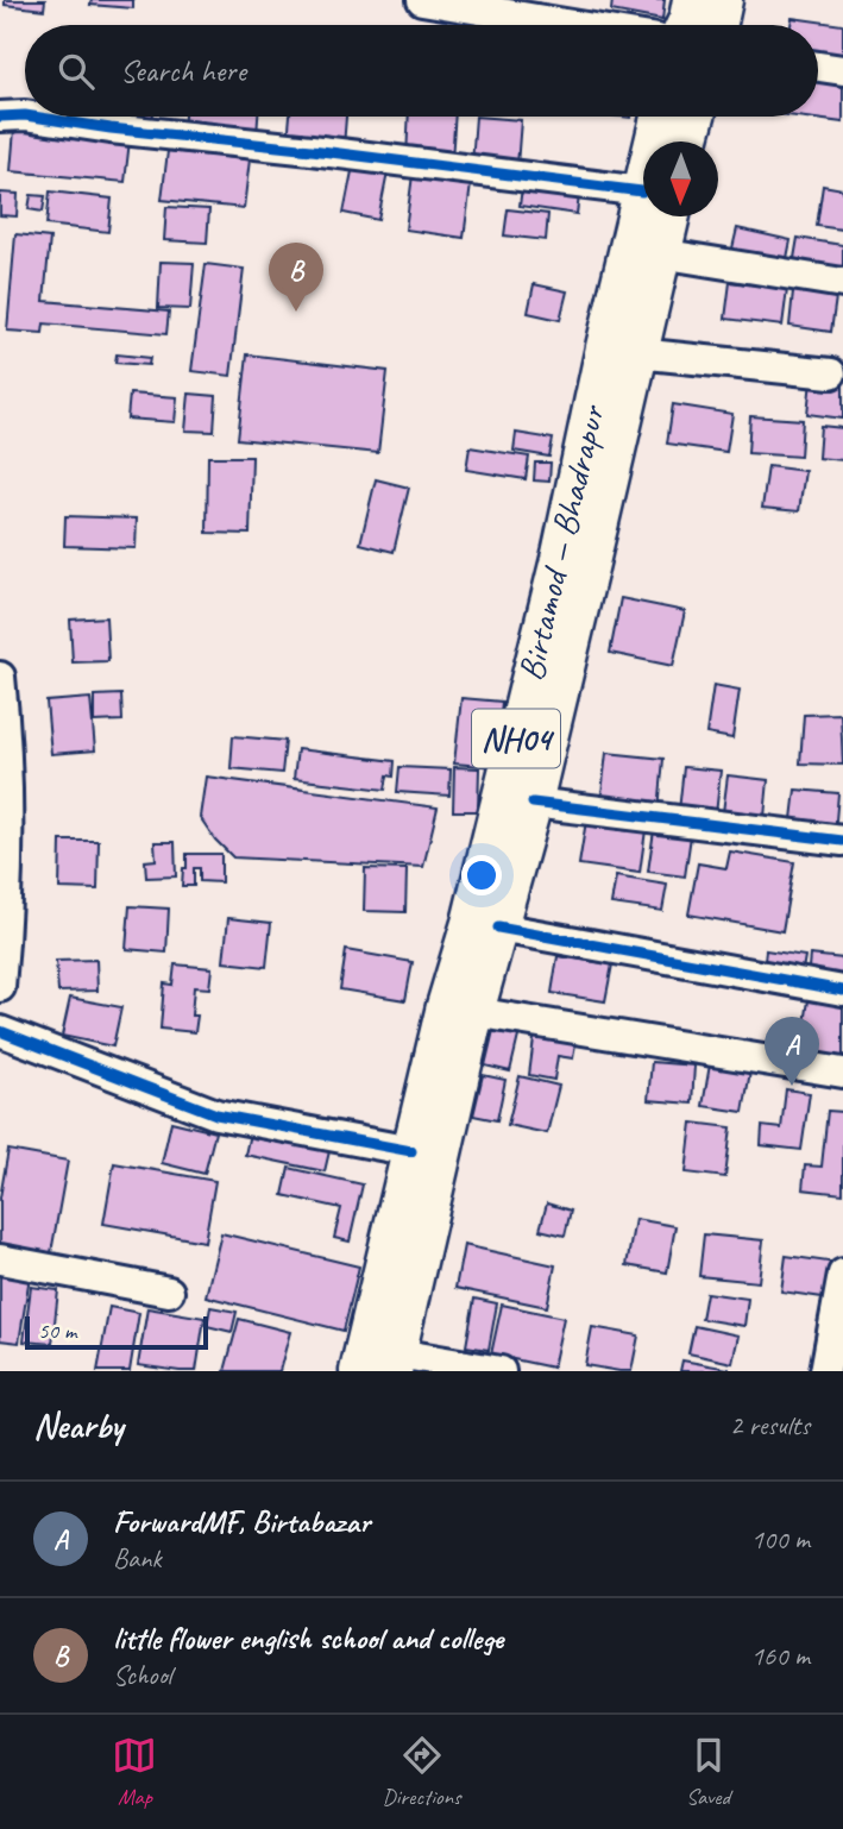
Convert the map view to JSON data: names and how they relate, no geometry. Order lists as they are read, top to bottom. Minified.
{"streets":{"main road":["Birtamod — Bhadrapur","NH04"]},"scale_bar":"50 m","north":"bottom","page":{"search":"Search here","pins":["B","A"],"scale":"50 m","heading":["Nearby","2 results"],"list":[{"mark":"A","name":"ForwardMF, Birtabazar","note":"Bank","value":"100 m"},{"mark":"B","name":"little flower english school and college","note":"School","value":"160 m"}],"nav":["Map","Directions","Saved"]}}
